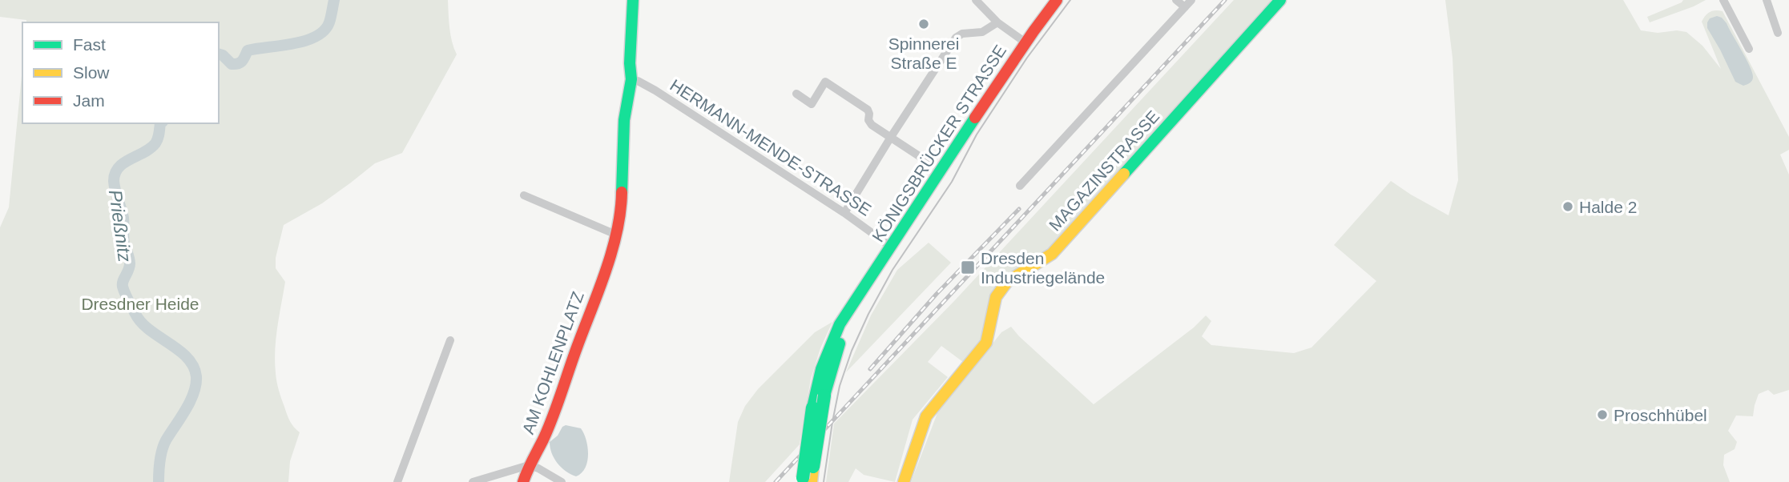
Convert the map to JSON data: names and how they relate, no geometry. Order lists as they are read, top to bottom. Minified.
{"streets":{"street":["KÖNIGSBRÜCKER STRASSE","HERMANN-MENDE-STRASSE","MAGAZINSTRASSE","AM KOHLENPLATZ"]},"crossings":[["KÖNIGSBRÜCKER STRASSE","HERMANN-MENDE-STRASSE"],["HERMANN-MENDE-STRASSE","AM KOHLENPLATZ"]],"water":["Prießnitz"],"parks":["Dresdner Heide"],"places":{"other":["Spinnerei Straße E","Halde 2","Proschhübel"],"transit":["Dresden Industriegelände"]},"legend":["Fast","Slow","Jam"]}
